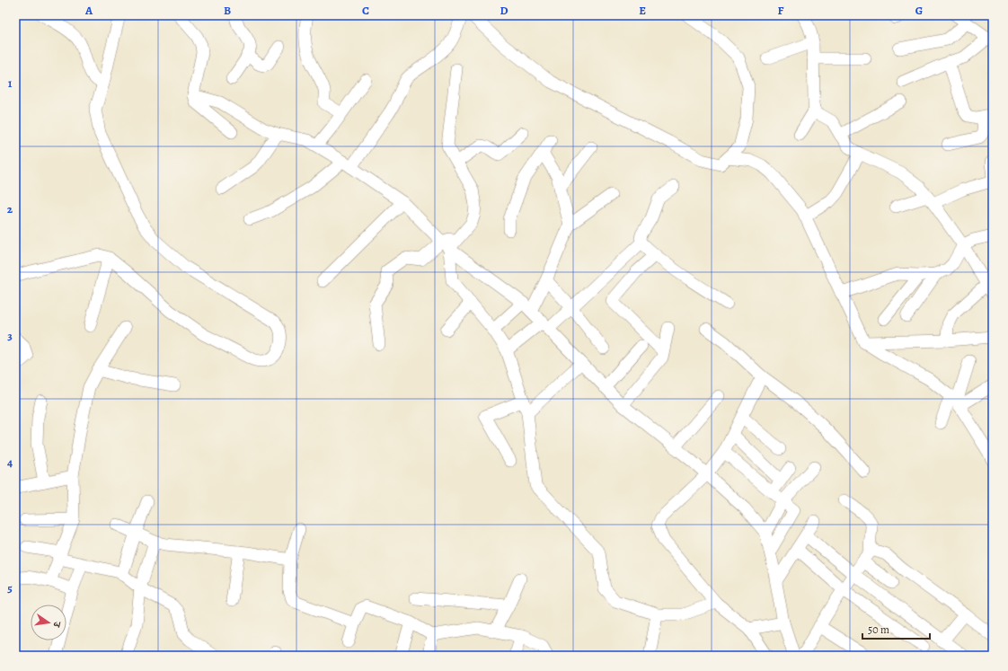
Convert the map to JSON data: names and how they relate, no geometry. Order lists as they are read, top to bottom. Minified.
{"scale_bar":"50 m","north":"right","grid":{"columns":["A","B","C","D","E","F","G"],"rows":["1","2","3","4","5"]}}
